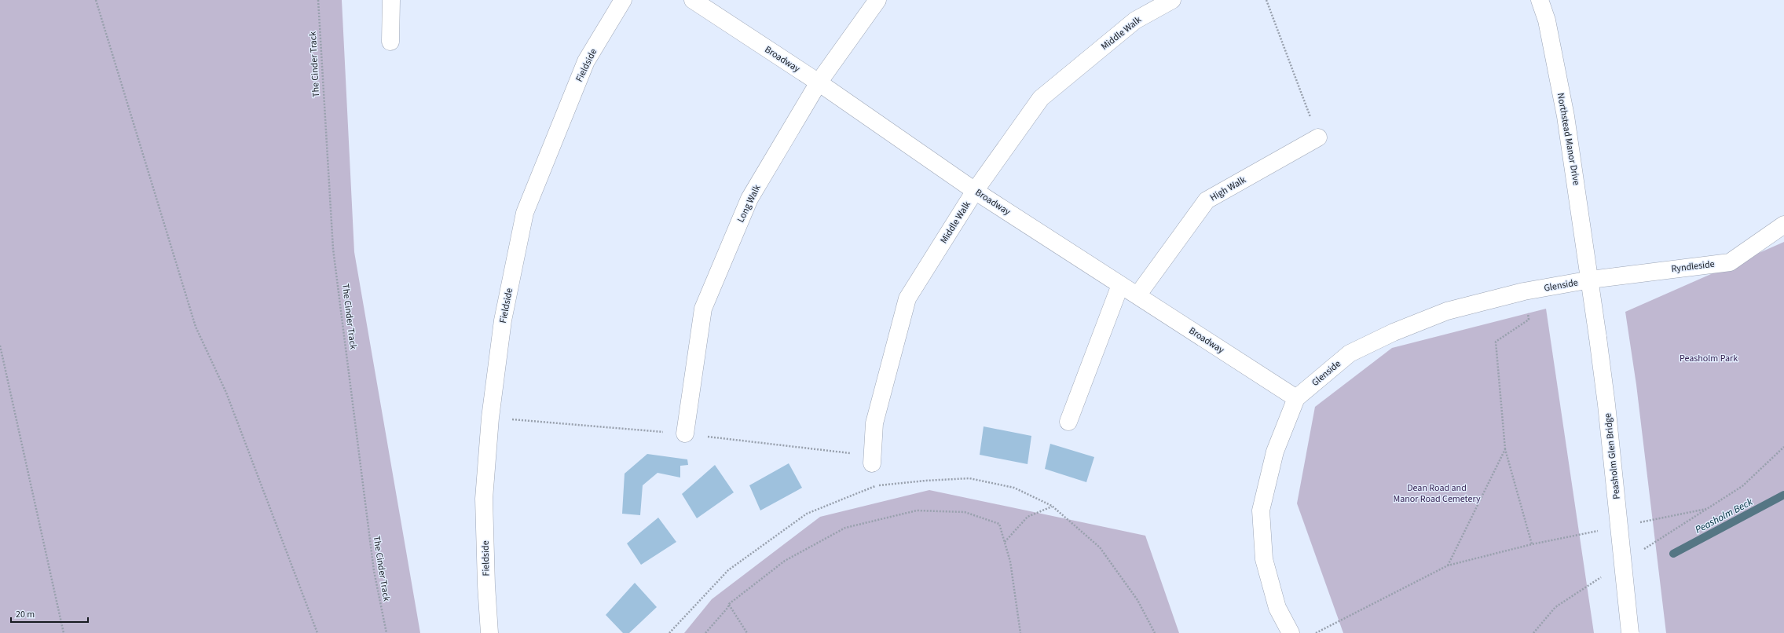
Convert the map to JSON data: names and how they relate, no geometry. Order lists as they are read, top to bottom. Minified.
{"streets":{"street":["Middle Walk","Broadway","Fieldside","Northstead Manor Drive","High Walk","Long Walk","Ryndleside","Glenside","Peasholm Glen Bridge"],"path":["The Cinder Track"]},"crossings":[["Middle Walk","Broadway"],["Broadway","High Walk"],["Broadway","Long Walk"],["Broadway","Glenside"],["Northstead Manor Drive","Ryndleside"],["Northstead Manor Drive","Glenside"],["Northstead Manor Drive","Peasholm Glen Bridge"],["Ryndleside","Glenside"],["Ryndleside","Peasholm Glen Bridge"],["Glenside","Peasholm Glen Bridge"]],"water":["Peasholm Beck"],"parks":["Peasholm Park","Dean Road and Manor Road Cemetery"],"scale_bar":"20 m"}
